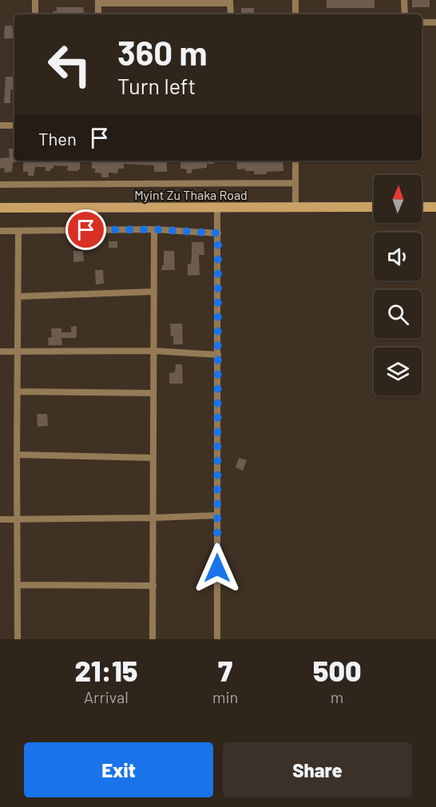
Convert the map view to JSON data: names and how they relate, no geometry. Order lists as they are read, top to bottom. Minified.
{"streets":{"street":["Myint Zu Thaka Road"]},"north":"top","page":{"turn":["360 m","Turn left"],"then":"Then","eta":["21:15","Arrival","7","min","500","m"],"buttons":["Exit","Share"]}}
